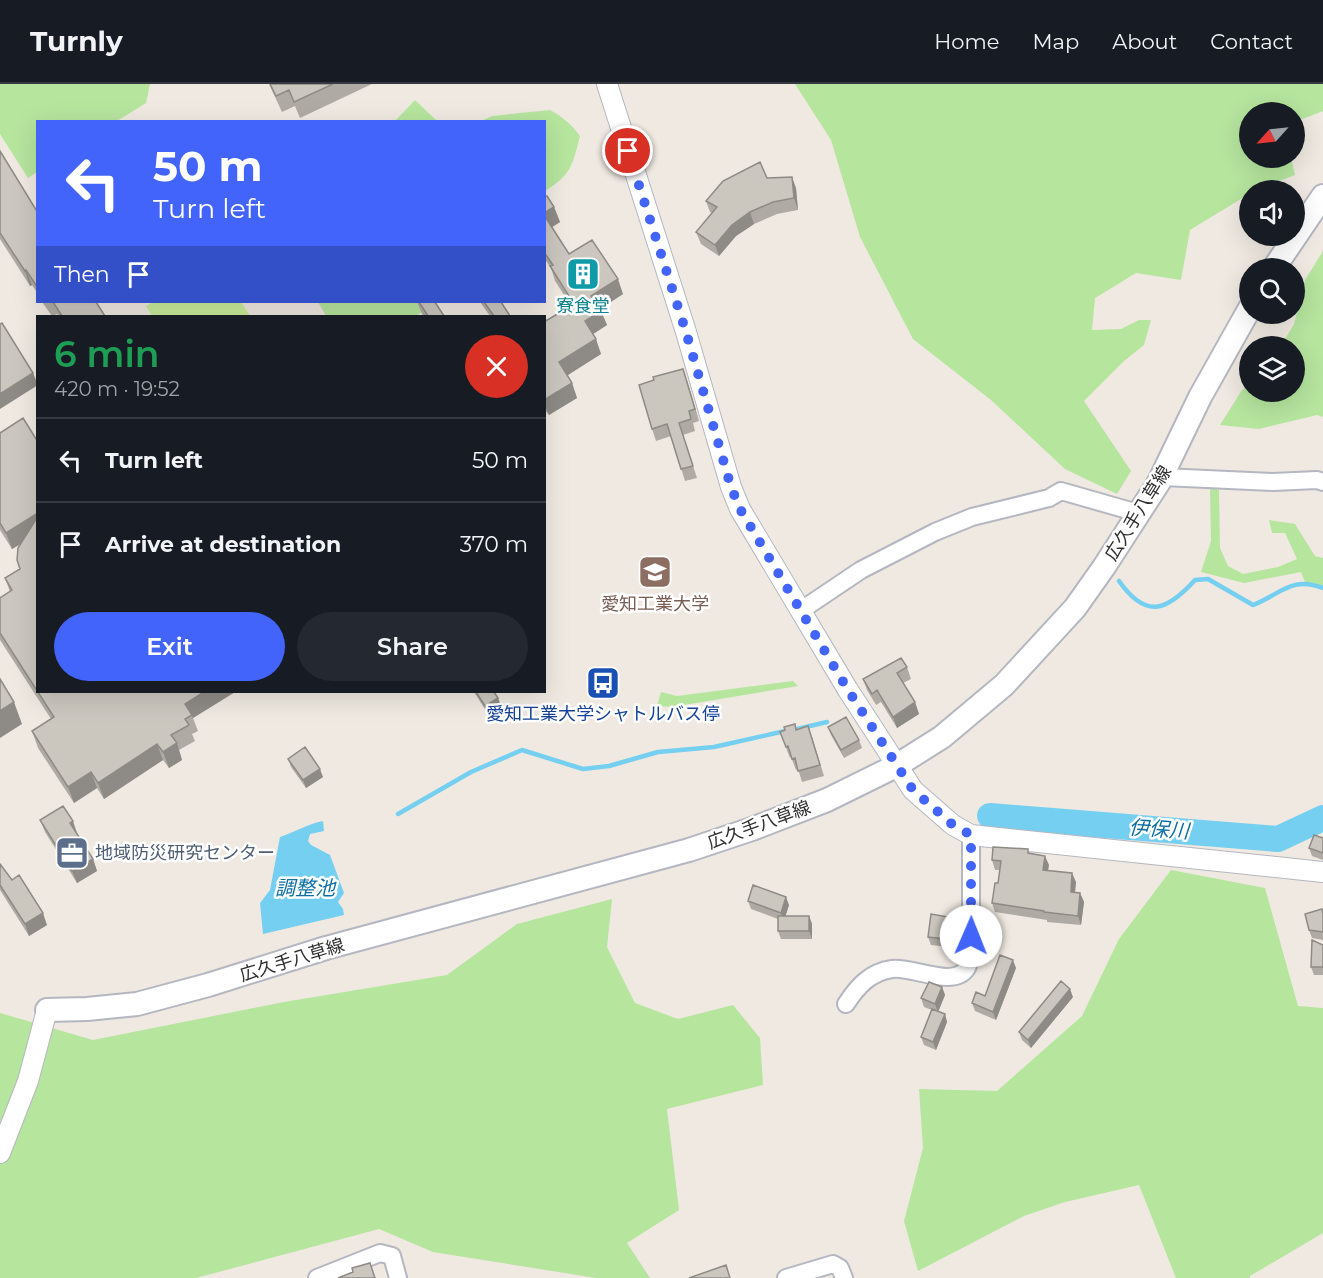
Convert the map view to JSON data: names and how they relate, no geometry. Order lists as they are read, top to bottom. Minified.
{"streets":{"main road":["広久手八草線"]},"water":["伊保川","調整池"],"places":{"building":["寮食堂"],"school or university":["愛知工業大学"],"bus stop":["愛知工業大学シャトルバス停"],"office":["地域防災研究センター"]},"north":"bottom left","page":{"header":"Turnly","nav":["Home","Map","About","Contact"],"turn":["50 m","Turn left"],"then":"Then","heading":["6 min","420 m · 19:52"],"list":[{"name":"Turn left","value":"50 m"},{"name":"Arrive at destination","value":"370 m"}],"buttons":["Exit","Share"]}}
